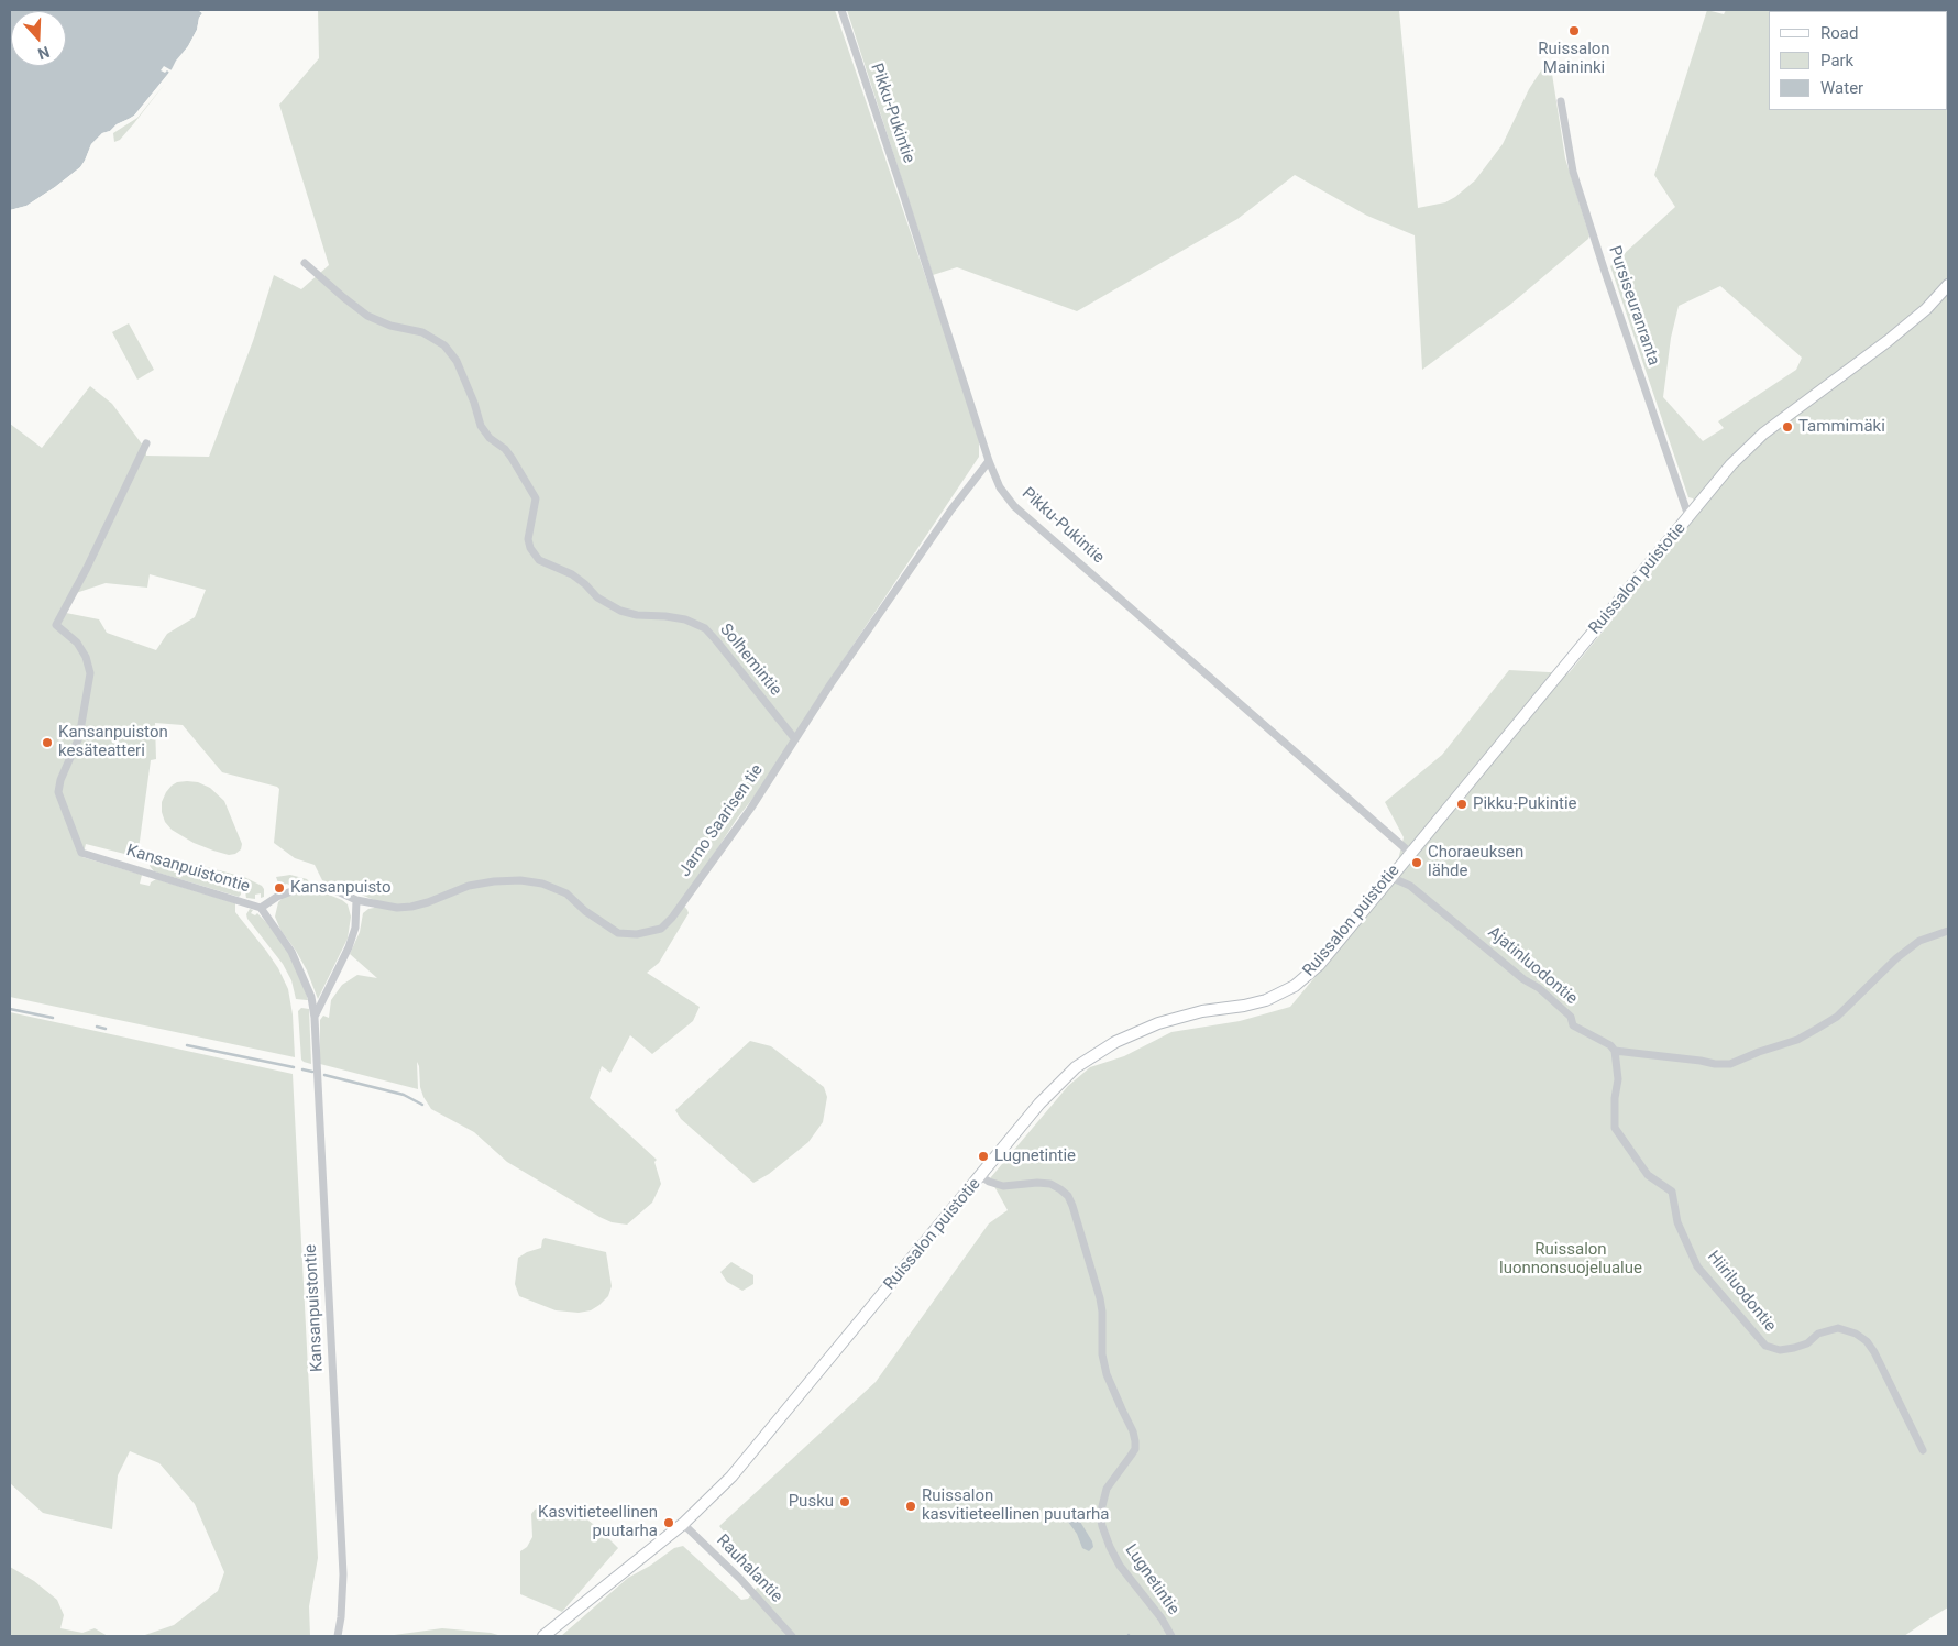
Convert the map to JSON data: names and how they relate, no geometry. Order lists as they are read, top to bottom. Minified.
{"streets":{"street":["Pikku-Pukintie","Pursiseuranranta","Ruissalon puistotie","Solhemintie","Jarno Saarisen tie","Kansanpuistontie","Ajatinluodontie","Hiiriluodontie","Rauhalantie","Lugnetintie"]},"crossings":[["Pikku-Pukintie","Ruissalon puistotie"],["Pikku-Pukintie","Jarno Saarisen tie"],["Pursiseuranranta","Ruissalon puistotie"],["Ruissalon puistotie","Ajatinluodontie"],["Ruissalon puistotie","Rauhalantie"],["Ruissalon puistotie","Lugnetintie"],["Solhemintie","Jarno Saarisen tie"],["Jarno Saarisen tie","Kansanpuistontie"],["Ajatinluodontie","Hiiriluodontie"]],"parks":["Ruissalon luonnonsuojelualue"],"places":["Ruissalon Maininki","Tammimäki","Kansanpuiston kesäteatteri","Pikku-Pukintie","Choraeuksen lähde","Kansanpuisto","Lugnetintie","Pusku","Ruissalon kasvitieteellinen puutarha","Kasvitieteellinen puutarha"],"legend":["Road","Park","Water"],"north":"bottom"}
